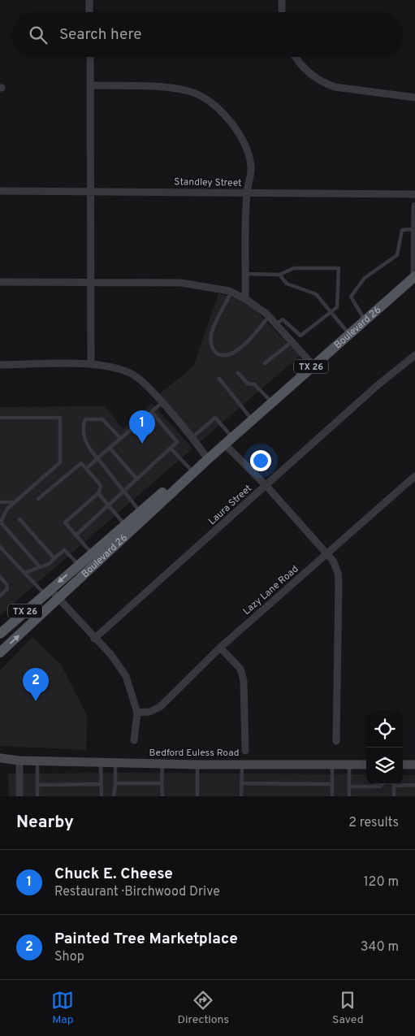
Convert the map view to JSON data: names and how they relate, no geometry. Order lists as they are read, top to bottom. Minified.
{"streets":{"main road":["Boulevard 26","TX 26","Bedford Euless Road"],"street":["Standley Street","Laura Street","Lazy Lane Road"]},"page":{"search":"Search here","pins":["1","2"],"heading":["Nearby","2 results"],"list":[{"mark":"1","name":"Chuck E. Cheese","note":"Restaurant · Birchwood Drive","value":"120 m"},{"mark":"2","name":"Painted Tree Marketplace","note":"Shop","value":"340 m"}],"nav":["Map","Directions","Saved"]}}
